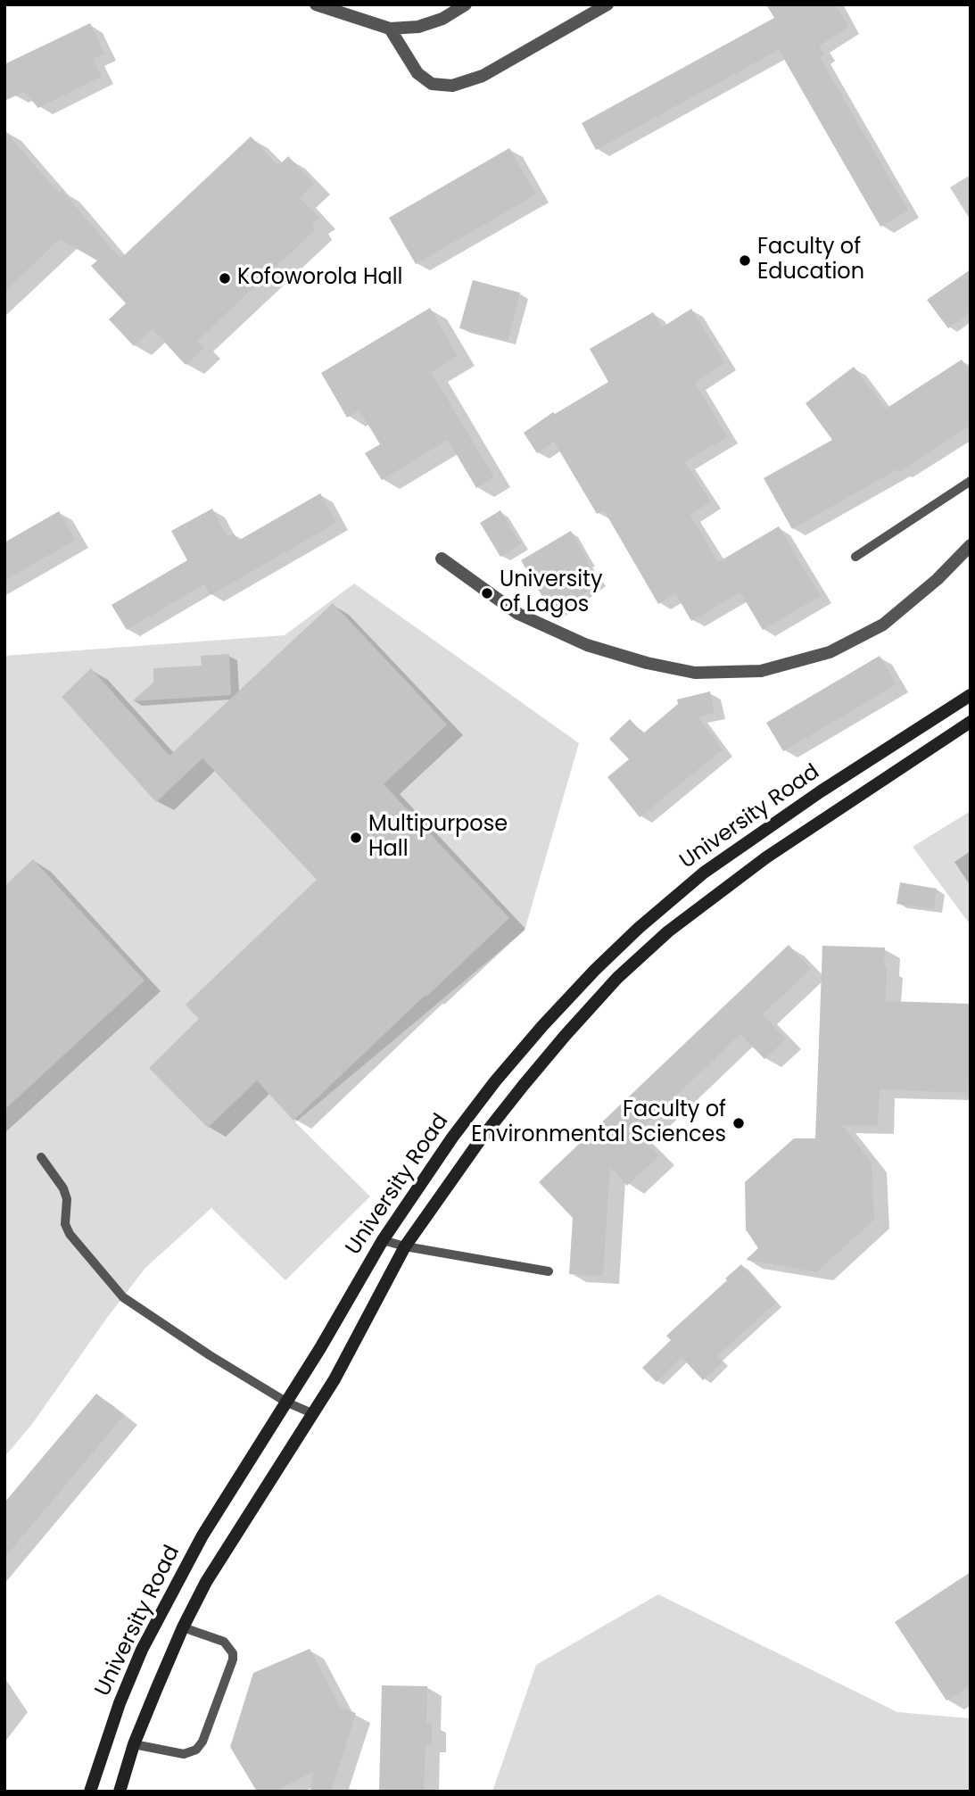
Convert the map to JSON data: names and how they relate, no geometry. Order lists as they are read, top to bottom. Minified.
{"streets":{"main road":["University Road"]},"places":["Faculty of Education","Kofoworola Hall","University of Lagos","Multipurpose Hall","Faculty of Environmental Sciences"]}
